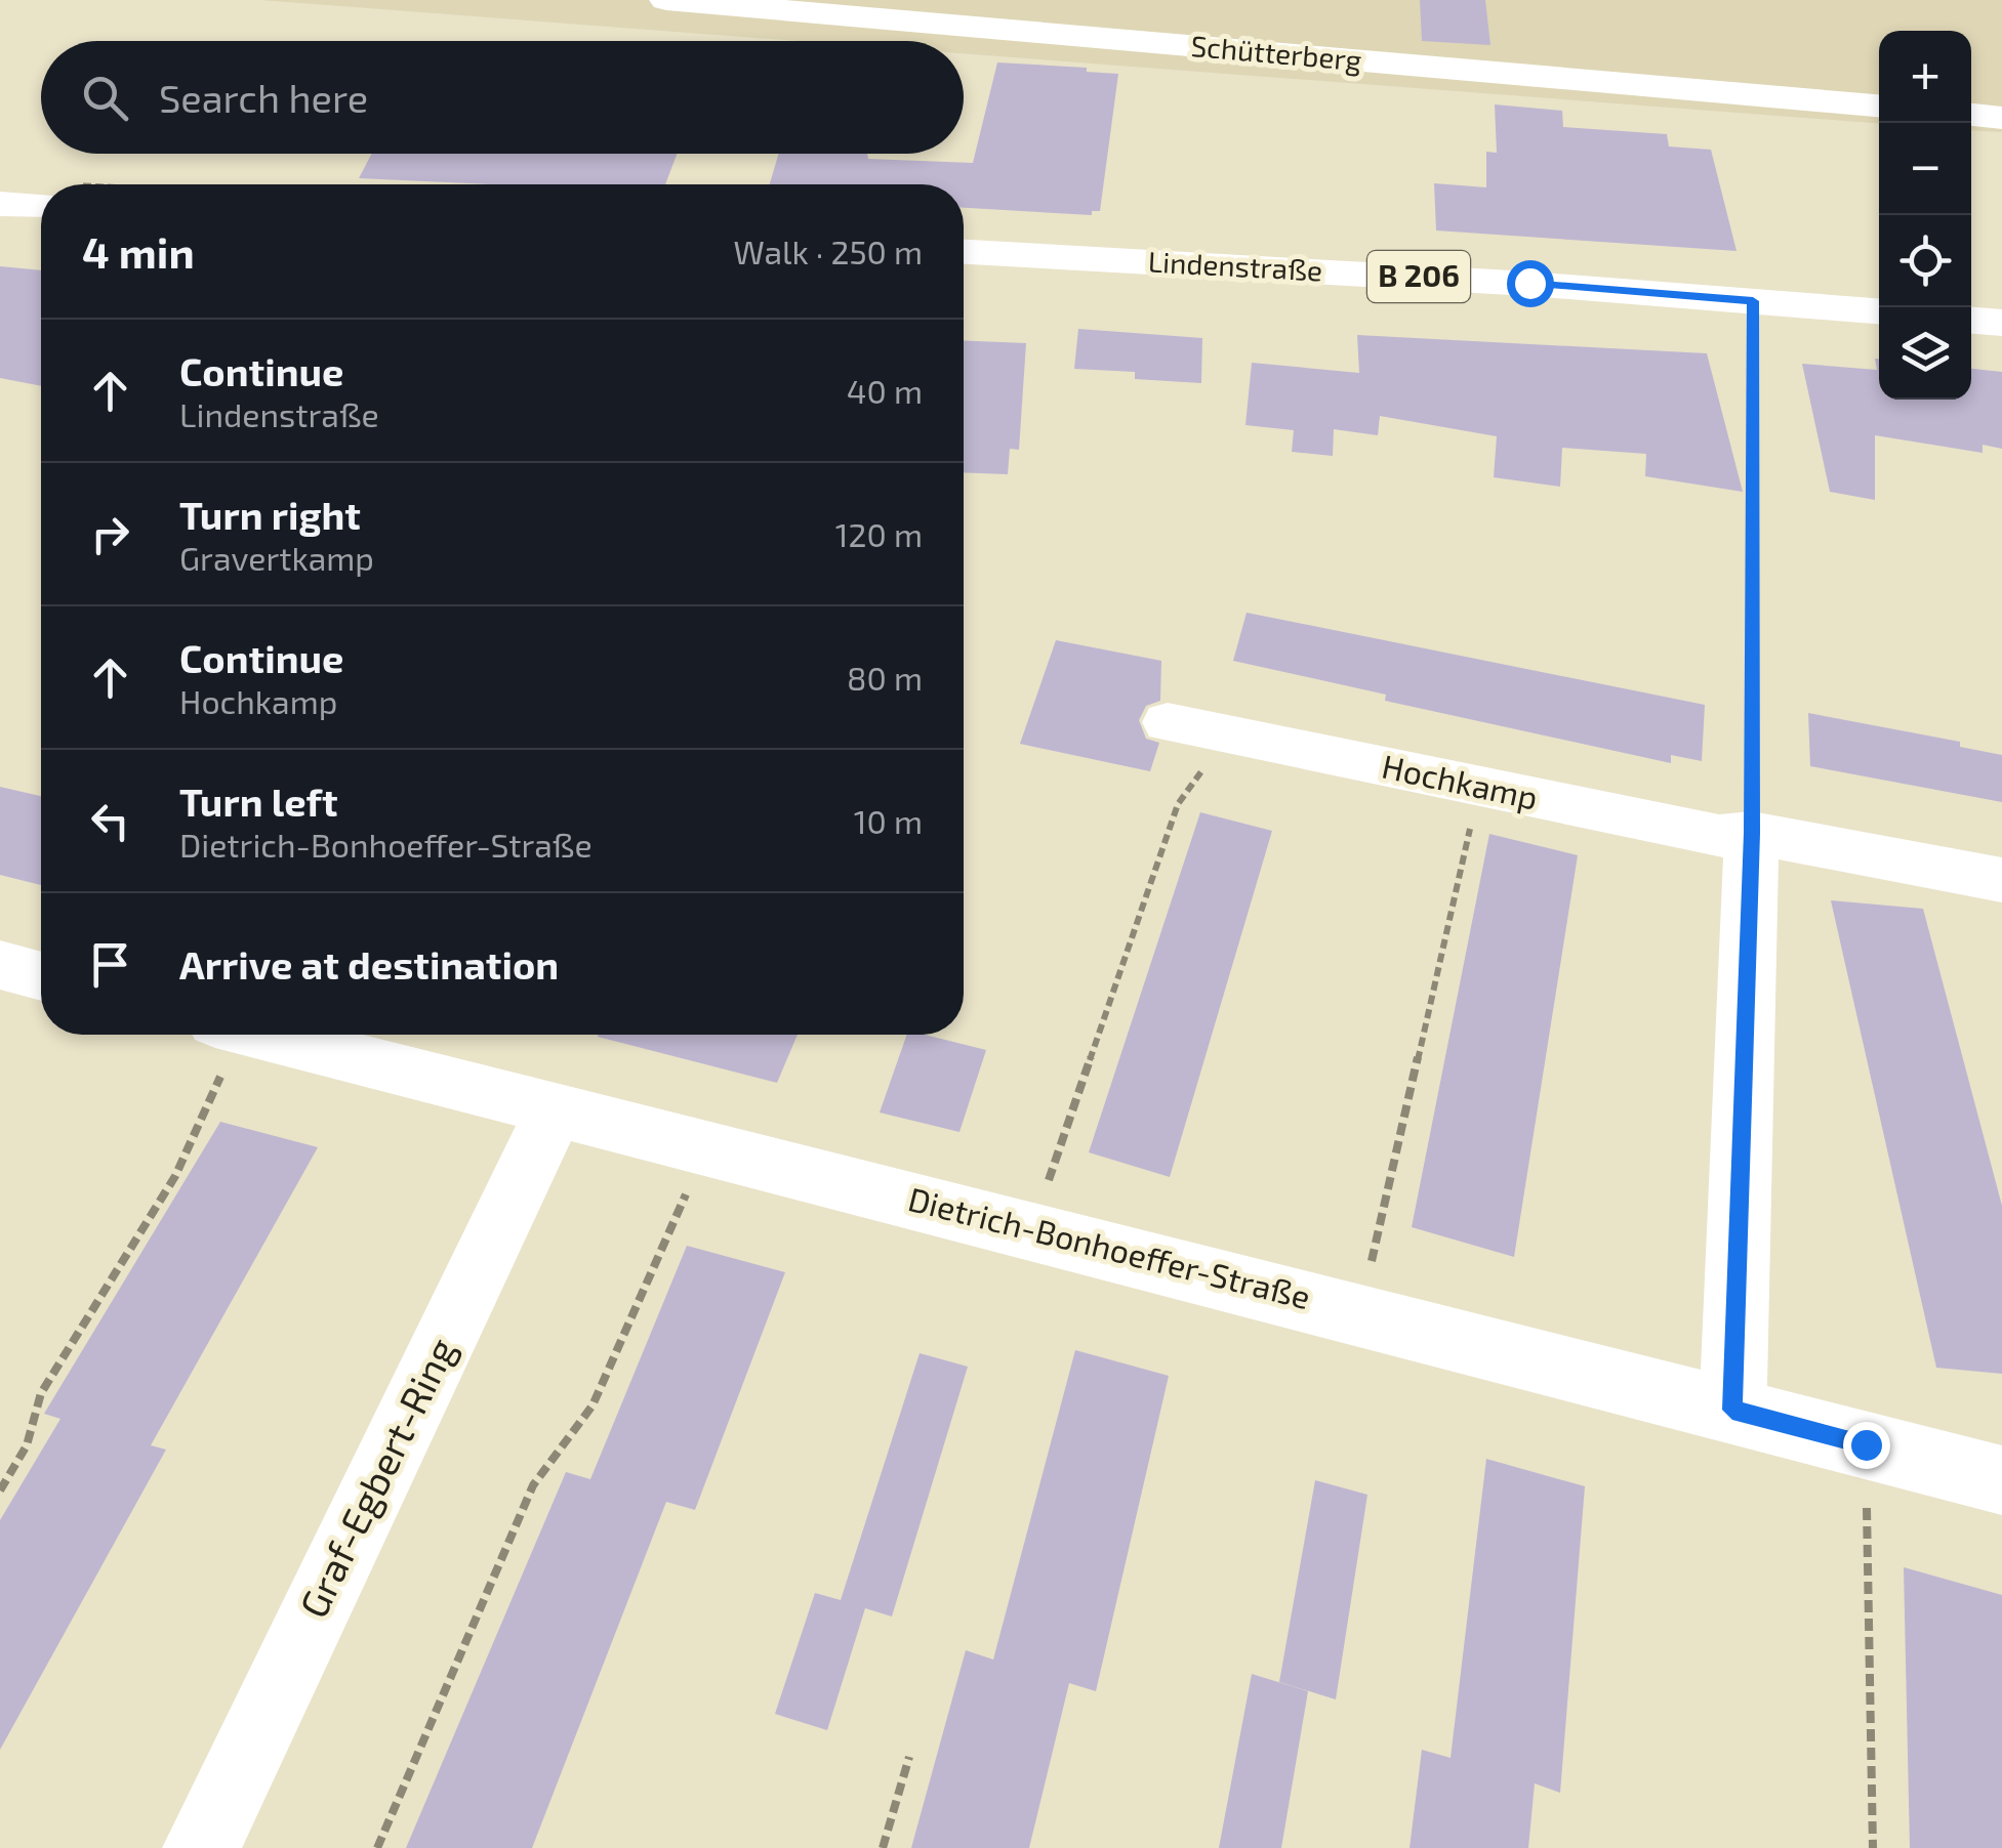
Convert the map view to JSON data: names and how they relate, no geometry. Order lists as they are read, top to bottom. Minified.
{"streets":{"street":["Schütterberg","Lindenstraße","B 206","Hochkamp","Dietrich-Bonhoeffer-Straße","Graf-Egbert-Ring"]},"crossings":[["Dietrich-Bonhoeffer-Straße","Graf-Egbert-Ring"]],"page":{"map_buttons":["+","−"],"search":"Search here","heading":["4 min","Walk · 250 m"],"list":[["Continue","Lindenstraße","40 m"],["Turn right","Gravertkamp","120 m"],["Continue","Hochkamp","80 m"],["Turn left","Dietrich-Bonhoeffer-Straße","10 m"],"Arrive at destination"]}}
